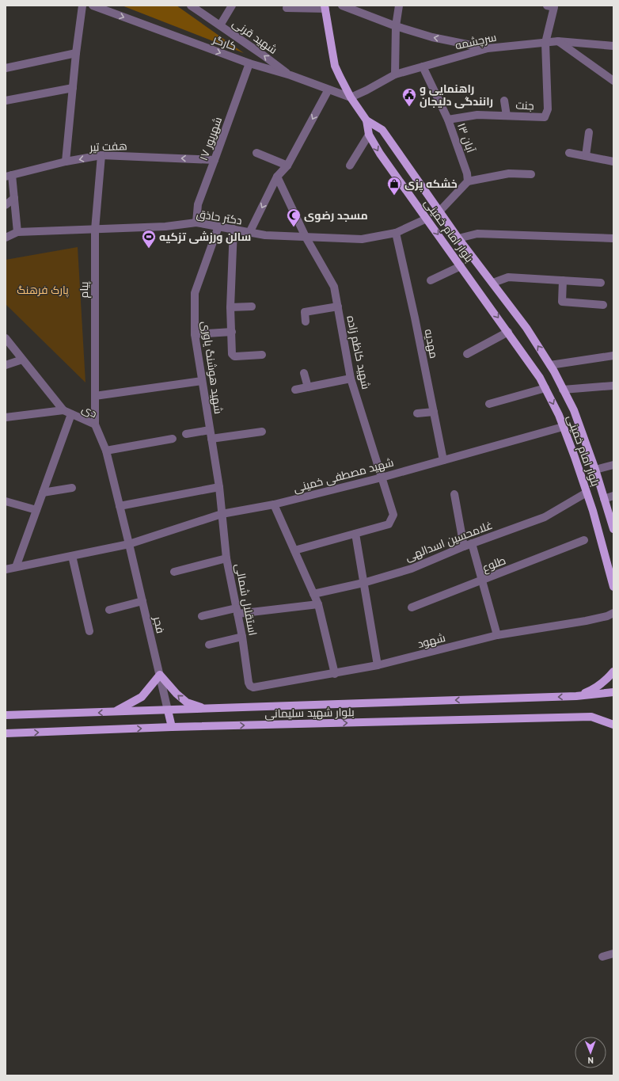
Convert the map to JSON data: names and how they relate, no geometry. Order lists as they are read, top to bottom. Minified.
{"streets":{"main road":["بلوار امام خمینی","بلوار شهید سلیمانی"],"street":["شهید قرنی","سرچشمه","کارگر","جنت","۱۳ آبان","۱۷ شهریور","هفت تیر","دکتر حاذق","پیام","مهدیه","شهید کاظم زاده","شهید هوشنگ یاوری","دی","شهید مصطفی خمینی","غلامحسین اسدالهی","طلوع","استقلال شمالی","فجر","شهود"]},"crossings":[["شهید قرنی","کارگر"],["سرچشمه","کارگر"],["سرچشمه","جنت"],["سرچشمه","۱۳ آبان"],["کارگر","۱۷ شهریور"],["جنت","۱۳ آبان"],["۱۷ شهریور","هفت تیر"],["۱۷ شهریور","دکتر حاذق"],["هفت تیر","پیام"],["دکتر حاذق","بلوار امام خمینی"],["دکتر حاذق","پیام"],["دکتر حاذق","مهدیه"],["دکتر حاذق","شهید کاظم زاده"],["دکتر حاذق","شهید هوشنگ یاوری"],["بلوار امام خمینی","شهید مصطفی خمینی"],["بلوار امام خمینی","غلامحسین اسدالهی"],["پیام","دی"],["مهدیه","شهید مصطفی خمینی"],["شهید کاظم زاده","شهید مصطفی خمینی"],["شهید هوشنگ یاوری","شهید مصطفی خمینی"],["شهید هوشنگ یاوری","استقلال شمالی"],["دی","شهید مصطفی خمینی"],["دی","فجر"],["شهید مصطفی خمینی","استقلال شمالی"],["شهید مصطفی خمینی","فجر"],["استقلال شمالی","شهود"],["فجر","بلوار شهید سلیمانی"]],"one_way":["شهید قرنی","کارگر","هفت تیر"],"parks":["پارک فرهنگ"],"places":{"public building":["راهنمایی و رانندگی دلیجان"],"shop":["خشکه پزی"],"mosque":["مسجد رضوی"],"sports":["سالن ورزشی تزکیه"]},"north":"bottom"}
